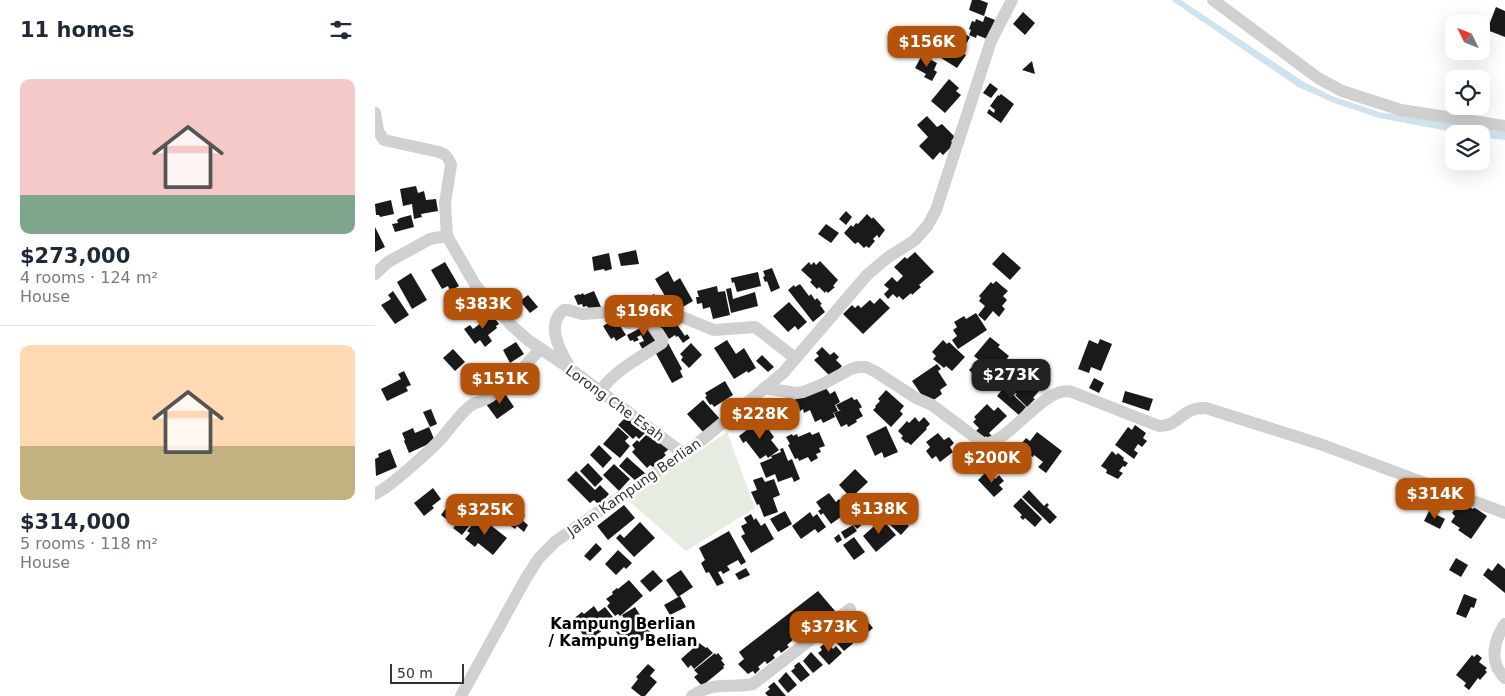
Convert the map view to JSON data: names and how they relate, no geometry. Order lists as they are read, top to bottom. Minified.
{"streets":{"street":["Lorong Che Esah","Jalan Kampung Berlian"]},"crossings":[["Lorong Che Esah","Jalan Kampung Berlian"]],"districts":["Kampung Berlian / Kampung Belian"],"scale_bar":"50 m","north":"top left","page":{"heading":"11 homes","price":["$156K","$383K","$196K","$273K","$151K","$228K","$200K","$314K","$138K","$325K","$373K"],"list":[{"name":"$273,000","note":"4 rooms · 124 m² · House"},{"name":"$314,000","note":"5 rooms · 118 m² · House"}],"scale":"50 m"}}
